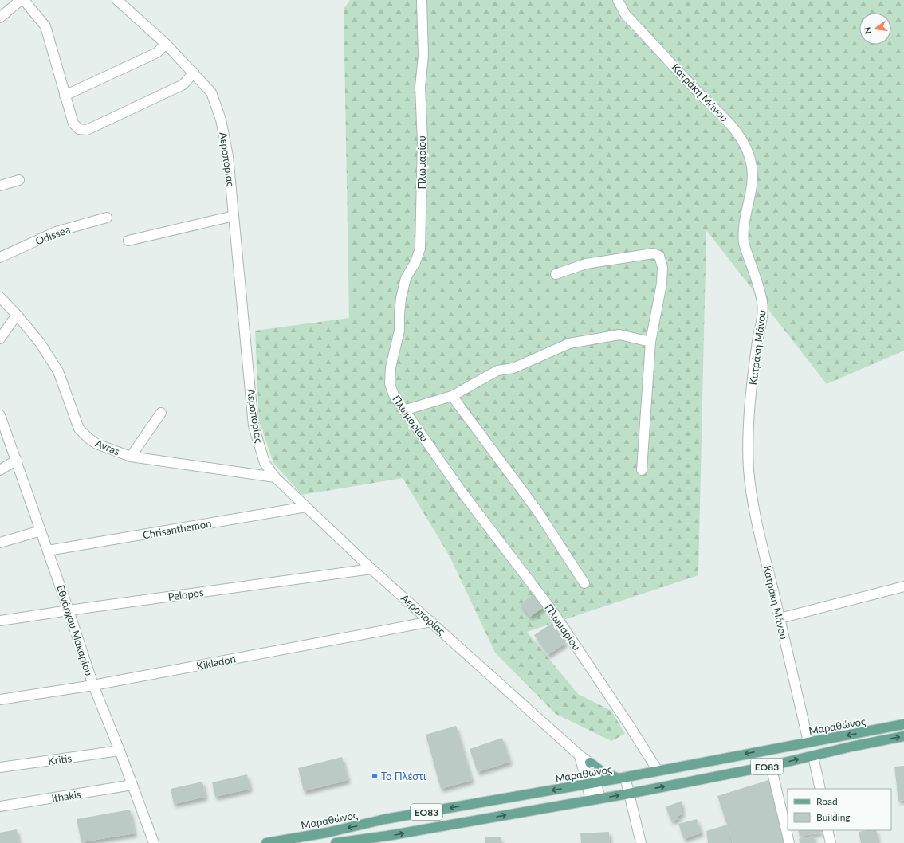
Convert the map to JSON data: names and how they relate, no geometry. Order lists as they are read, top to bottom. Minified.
{"streets":{"main road":["Μαραθώνος","ΕΟ83"],"street":["Κατράκη Μάνου","Αεροπορίας","Πλωμαρίου","Odissea","Avras","Chrisanthemon","Pelopos","Εθνάρχου Μακαρίου","Kikladon","Kritis","Ithakis"]},"crossings":[["Κατράκη Μάνου","Μαραθώνος"],["Αεροπορίας","Avras"],["Αεροπορίας","Chrisanthemon"],["Αεροπορίας","Pelopos"],["Αεροπορίας","Kikladon"],["Πλωμαρίου","Μαραθώνος"],["Chrisanthemon","Εθνάρχου Μακαρίου"],["Pelopos","Εθνάρχου Μακαρίου"],["Εθνάρχου Μακαρίου","Kikladon"],["Εθνάρχου Μακαρίου","Kritis"],["Εθνάρχου Μακαρίου","Ithakis"]],"places":["Το Πλέστι"],"legend":["Road","Building"],"north":"left"}
